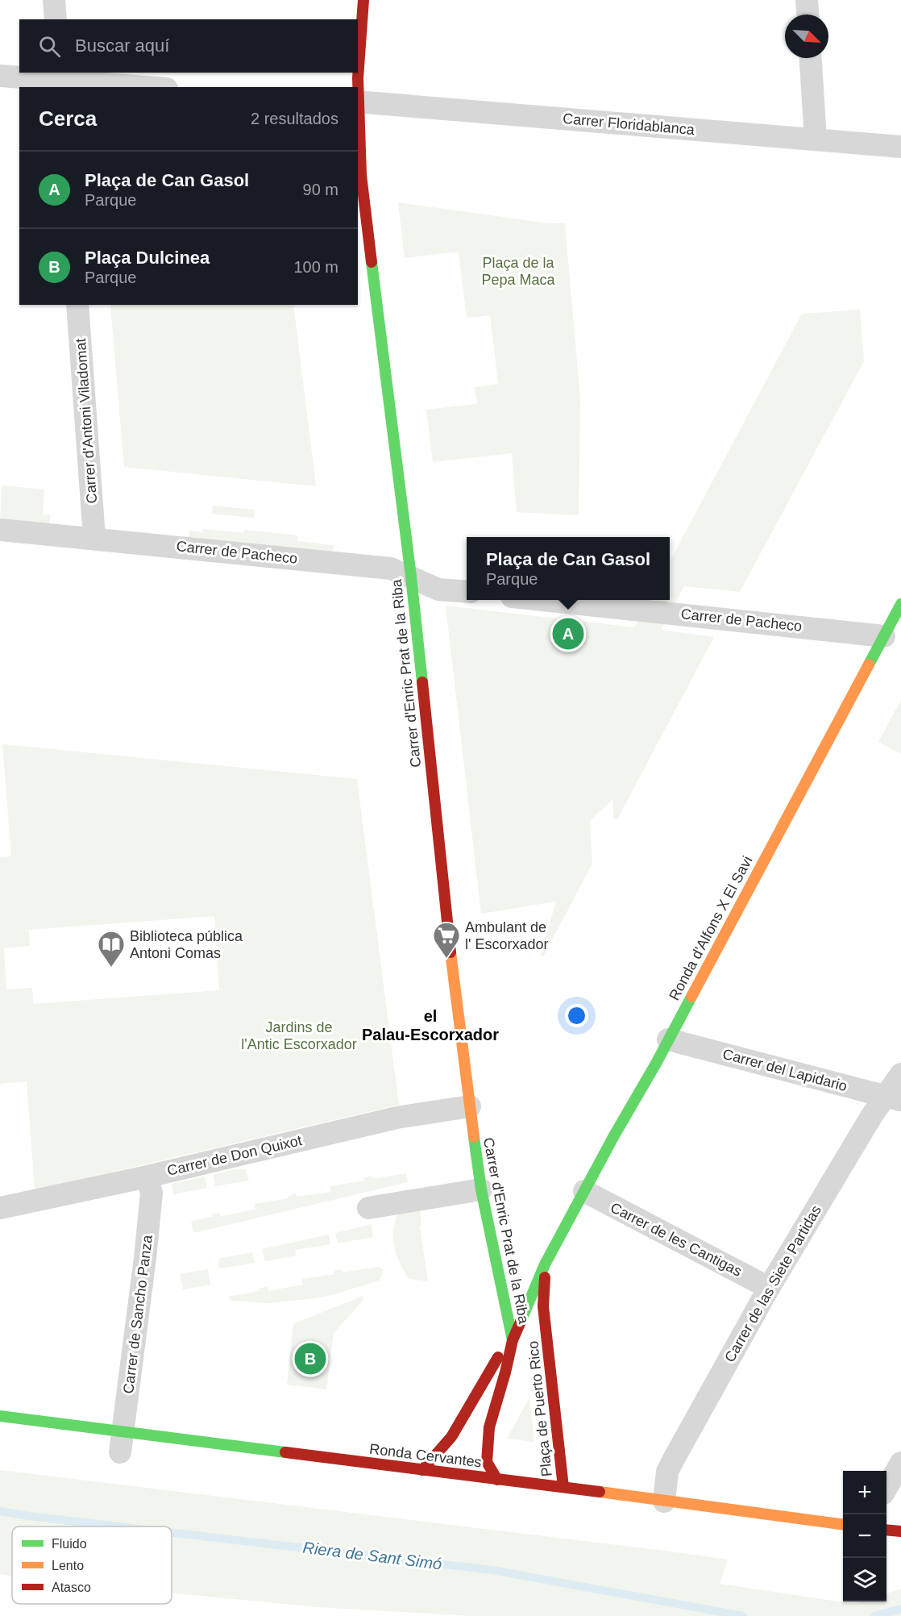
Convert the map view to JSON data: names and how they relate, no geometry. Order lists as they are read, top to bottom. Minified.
{"streets":{"street":["Carrer Floridablanca","Carrer d'Antoni Viladomat","Carrer de Pacheco","Carrer d'Enric Prat de la Riba","Ronda d'Alfons X El Savi","Carrer del Lapidario","Carrer de Don Quixot","Carrer de les Cantigas","Carrer de las Siete Partidas","Carrer de Sancho Panza","Plaça de Puerto Rico","Ronda Cervantes"]},"crossings":[["Carrer Floridablanca","Carrer d'Enric Prat de la Riba"],["Carrer d'Antoni Viladomat","Carrer de Pacheco"],["Carrer de Pacheco","Carrer d'Enric Prat de la Riba"],["Carrer de Pacheco","Ronda d'Alfons X El Savi"],["Carrer d'Enric Prat de la Riba","Carrer de Don Quixot"],["Carrer d'Enric Prat de la Riba","Plaça de Puerto Rico"],["Ronda d'Alfons X El Savi","Carrer del Lapidario"],["Ronda d'Alfons X El Savi","Carrer de les Cantigas"],["Ronda d'Alfons X El Savi","Plaça de Puerto Rico"],["Carrer del Lapidario","Carrer de las Siete Partidas"],["Carrer de Don Quixot","Carrer de Sancho Panza"],["Carrer de les Cantigas","Carrer de las Siete Partidas"],["Carrer de las Siete Partidas","Ronda Cervantes"],["Carrer de Sancho Panza","Ronda Cervantes"],["Plaça de Puerto Rico","Ronda Cervantes"]],"districts":["el Palau-Escorxador"],"water":["Riera de Sant Simó"],"parks":["Plaça de la Pepa Maca","Jardins de l'Antic Escorxador"],"places":{"supermarket":["Ambulant de l' Escorxador"],"library":["Biblioteca pública Antoni Comas"]},"legend":["Fluido","Lento","Atasco"],"north":"bottom right","page":{"search":"Buscar aquí","heading":["Cerca","2 resultados"],"list":[{"mark":"A","name":"Plaça de Can Gasol","note":"Parque","value":"90 m"},{"mark":"B","name":"Plaça Dulcinea","note":"Parque","value":"100 m"}],"popup":["Plaça de Can Gasol","Parque"],"pins":["A","B"],"map_buttons":["+","−"]}}
